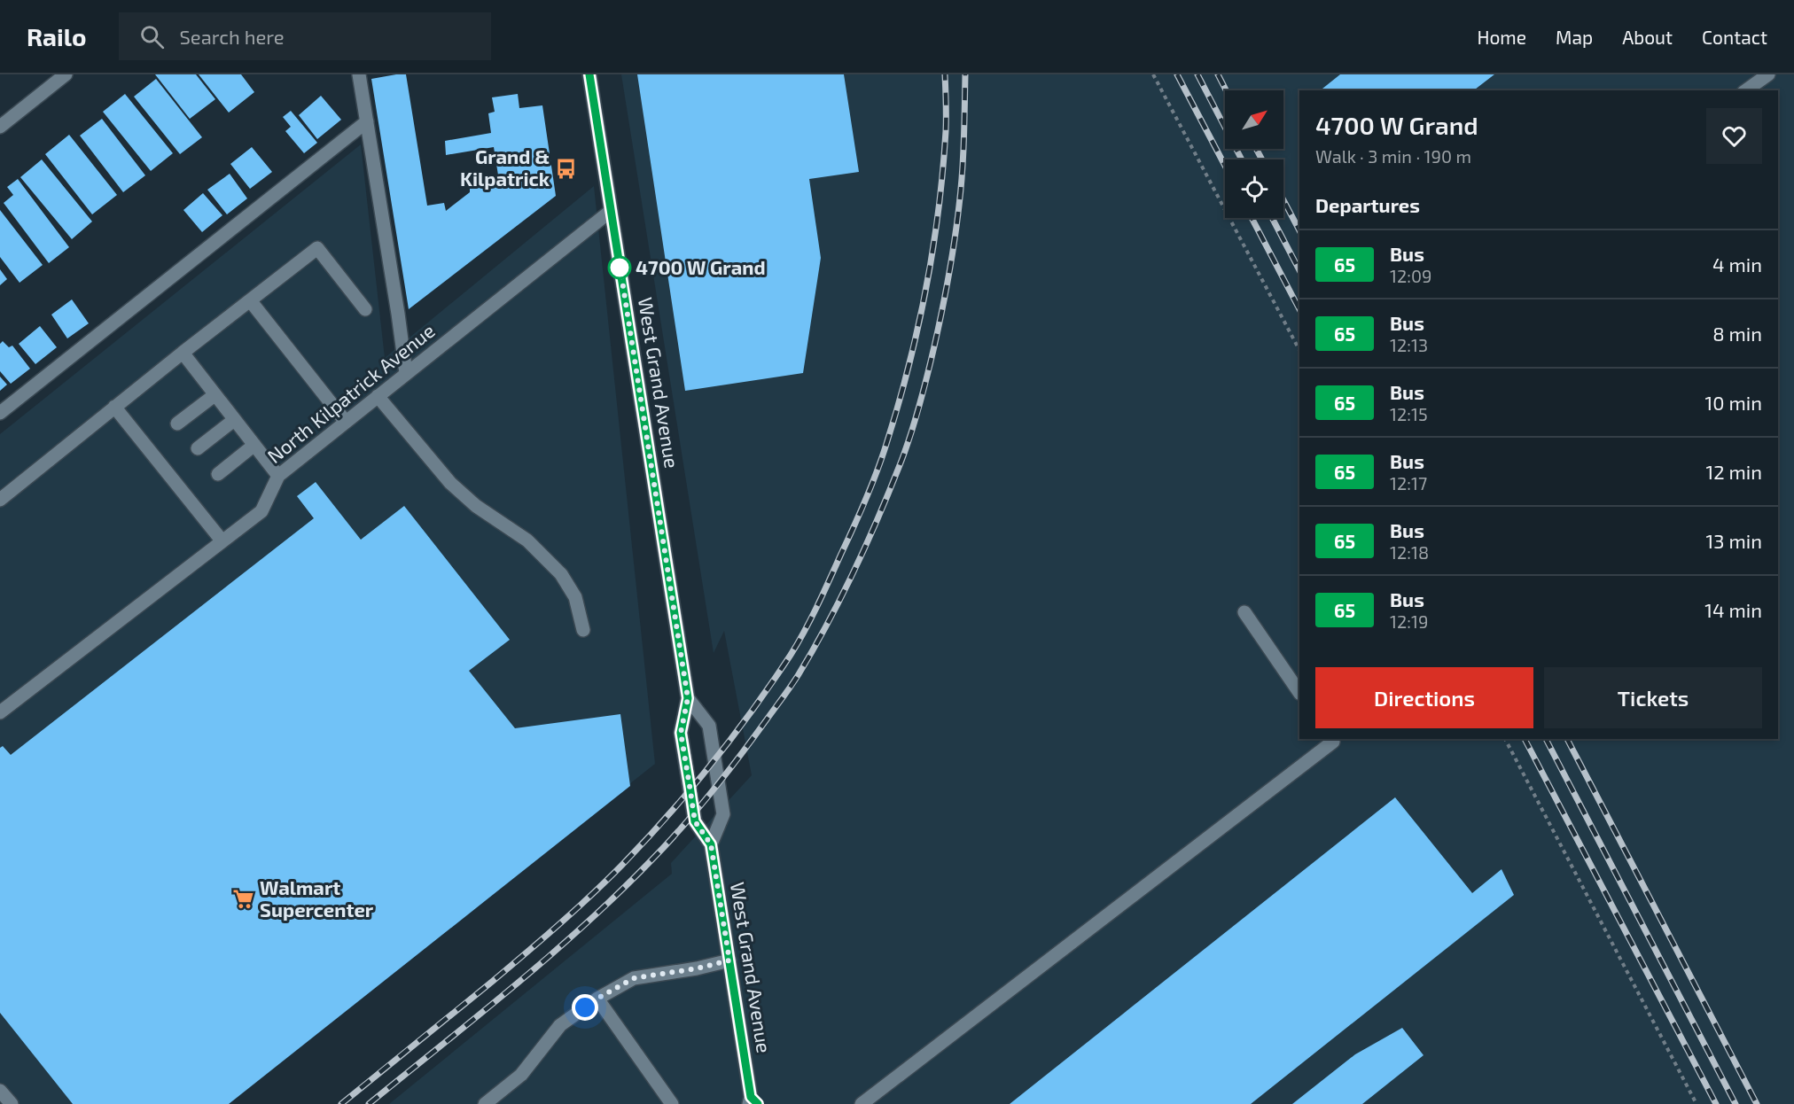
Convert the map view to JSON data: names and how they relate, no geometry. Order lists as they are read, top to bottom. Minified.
{"streets":{"main road":["West Grand Avenue","North Kilpatrick Avenue"]},"crossings":[["West Grand Avenue","North Kilpatrick Avenue"]],"places":{"bus stop":["Grand & Kilpatrick"],"other":["4700 W Grand"],"supermarket":["Walmart Supercenter"]},"lines":["bus line 65"],"north":"top right","page":{"header":"Railo","search":"Search here","nav":["Home","Map","About","Contact"],"heading":[["4700 W Grand","Walk · 3 min · 190 m"],"Departures"],"list":[{"mark":"65","name":"Bus","note":"12:09","value":"4 min"},{"mark":"65","name":"Bus","note":"12:13","value":"8 min"},{"mark":"65","name":"Bus","note":"12:15","value":"10 min"},{"mark":"65","name":"Bus","note":"12:17","value":"12 min"},{"mark":"65","name":"Bus","note":"12:18","value":"13 min"},{"mark":"65","name":"Bus","note":"12:19","value":"14 min"}],"buttons":["Directions","Tickets"]}}
